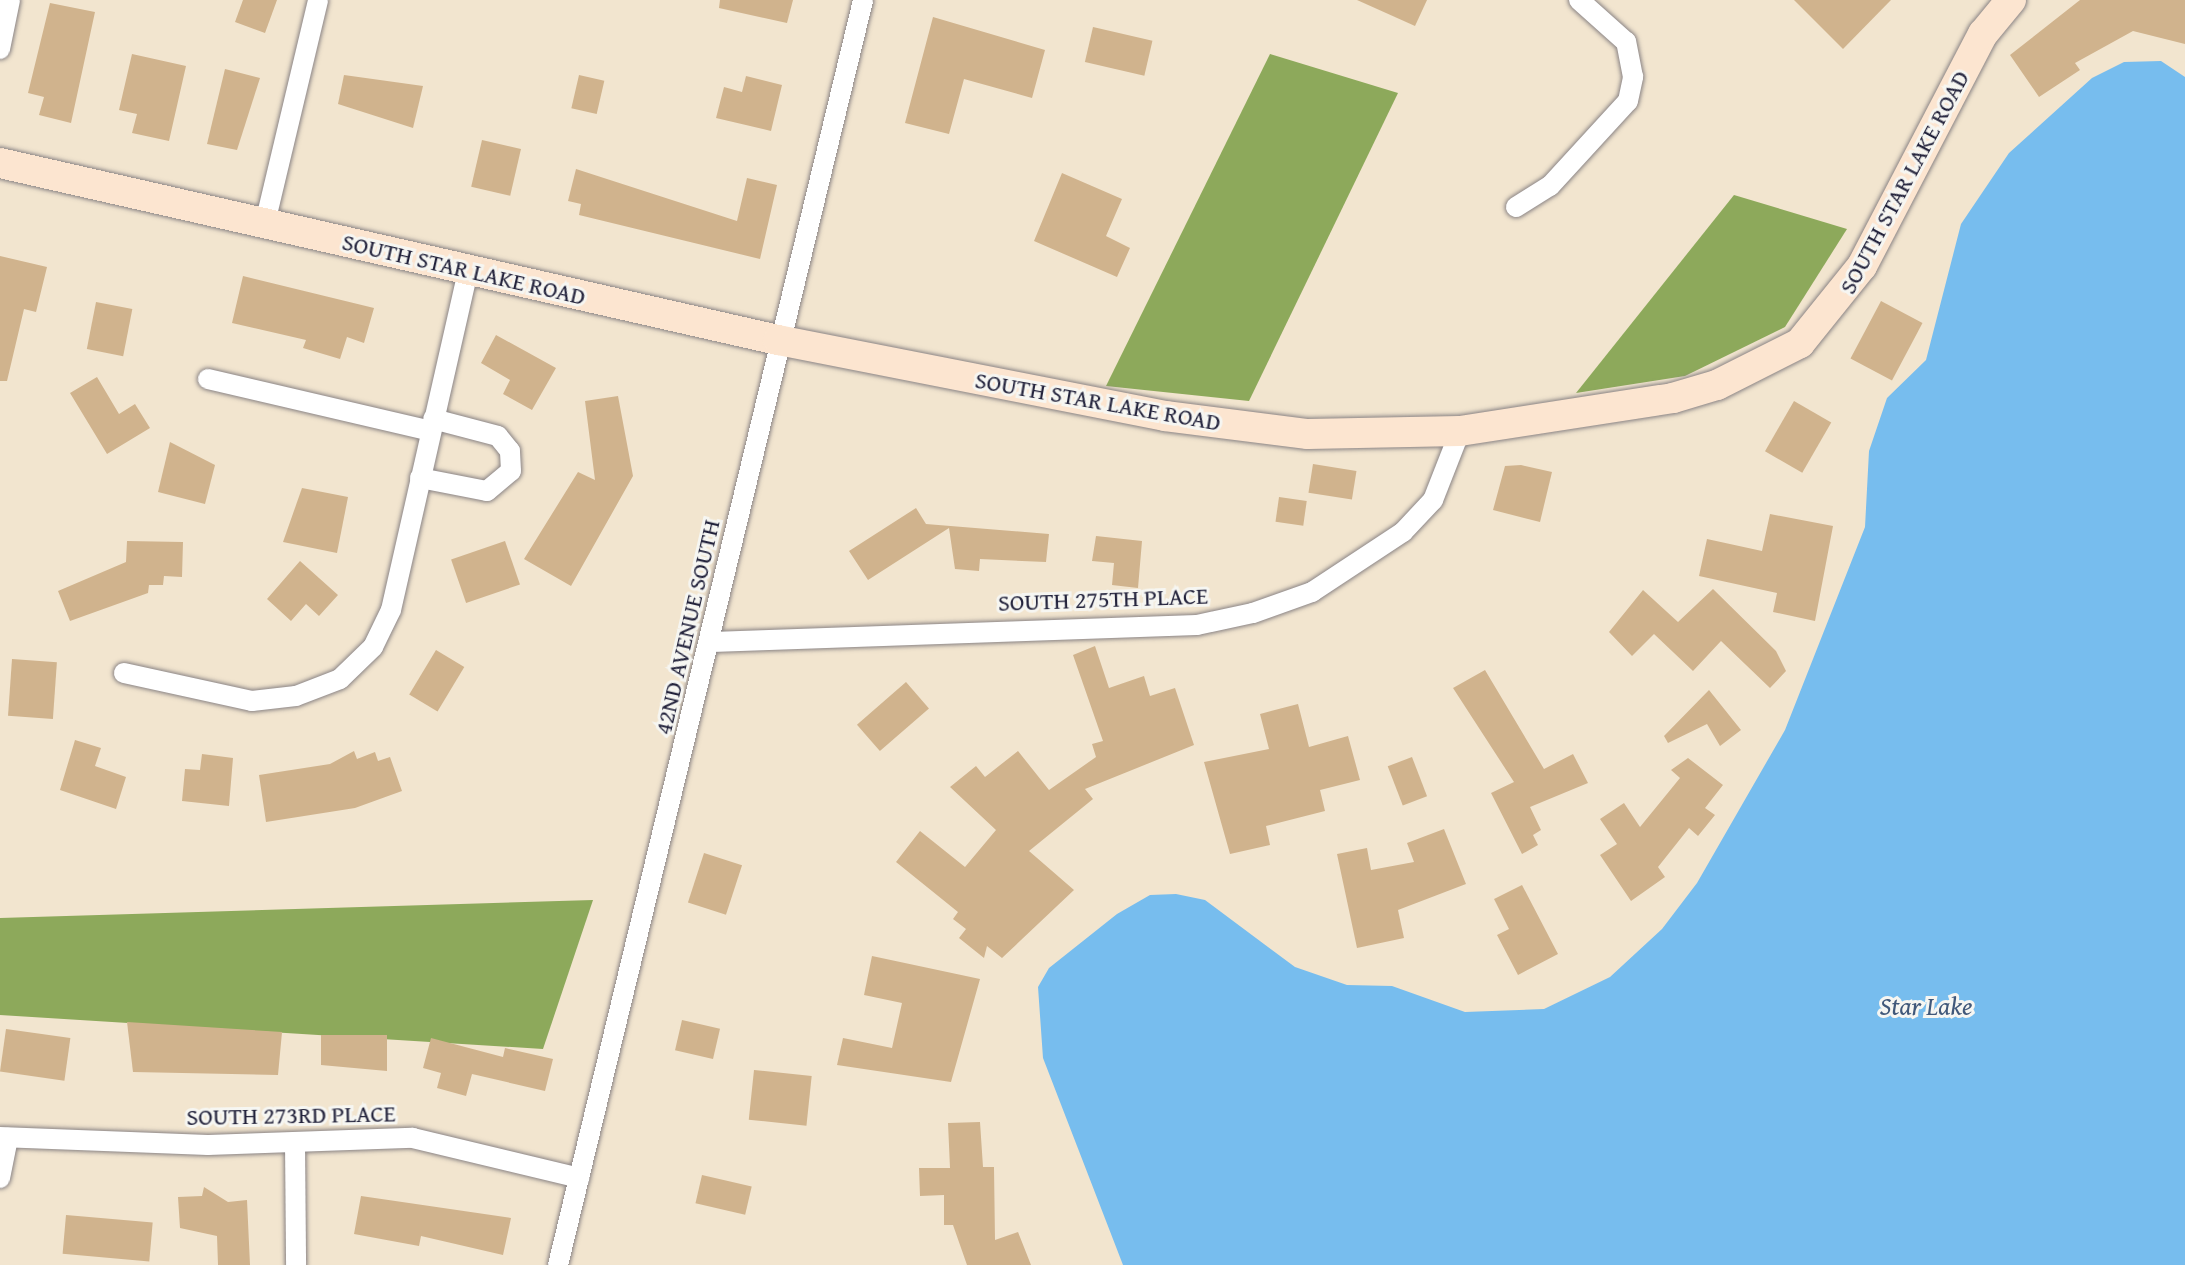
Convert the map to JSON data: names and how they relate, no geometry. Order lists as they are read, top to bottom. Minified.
{"streets":{"street":["SOUTH STAR LAKE ROAD","SOUTH 275TH PLACE","42ND AVENUE SOUTH","SOUTH 273RD PLACE"]},"crossings":[["SOUTH STAR LAKE ROAD","SOUTH 275TH PLACE"],["SOUTH STAR LAKE ROAD","42ND AVENUE SOUTH"],["SOUTH 275TH PLACE","42ND AVENUE SOUTH"],["42ND AVENUE SOUTH","SOUTH 273RD PLACE"]],"water":["Star Lake"]}
